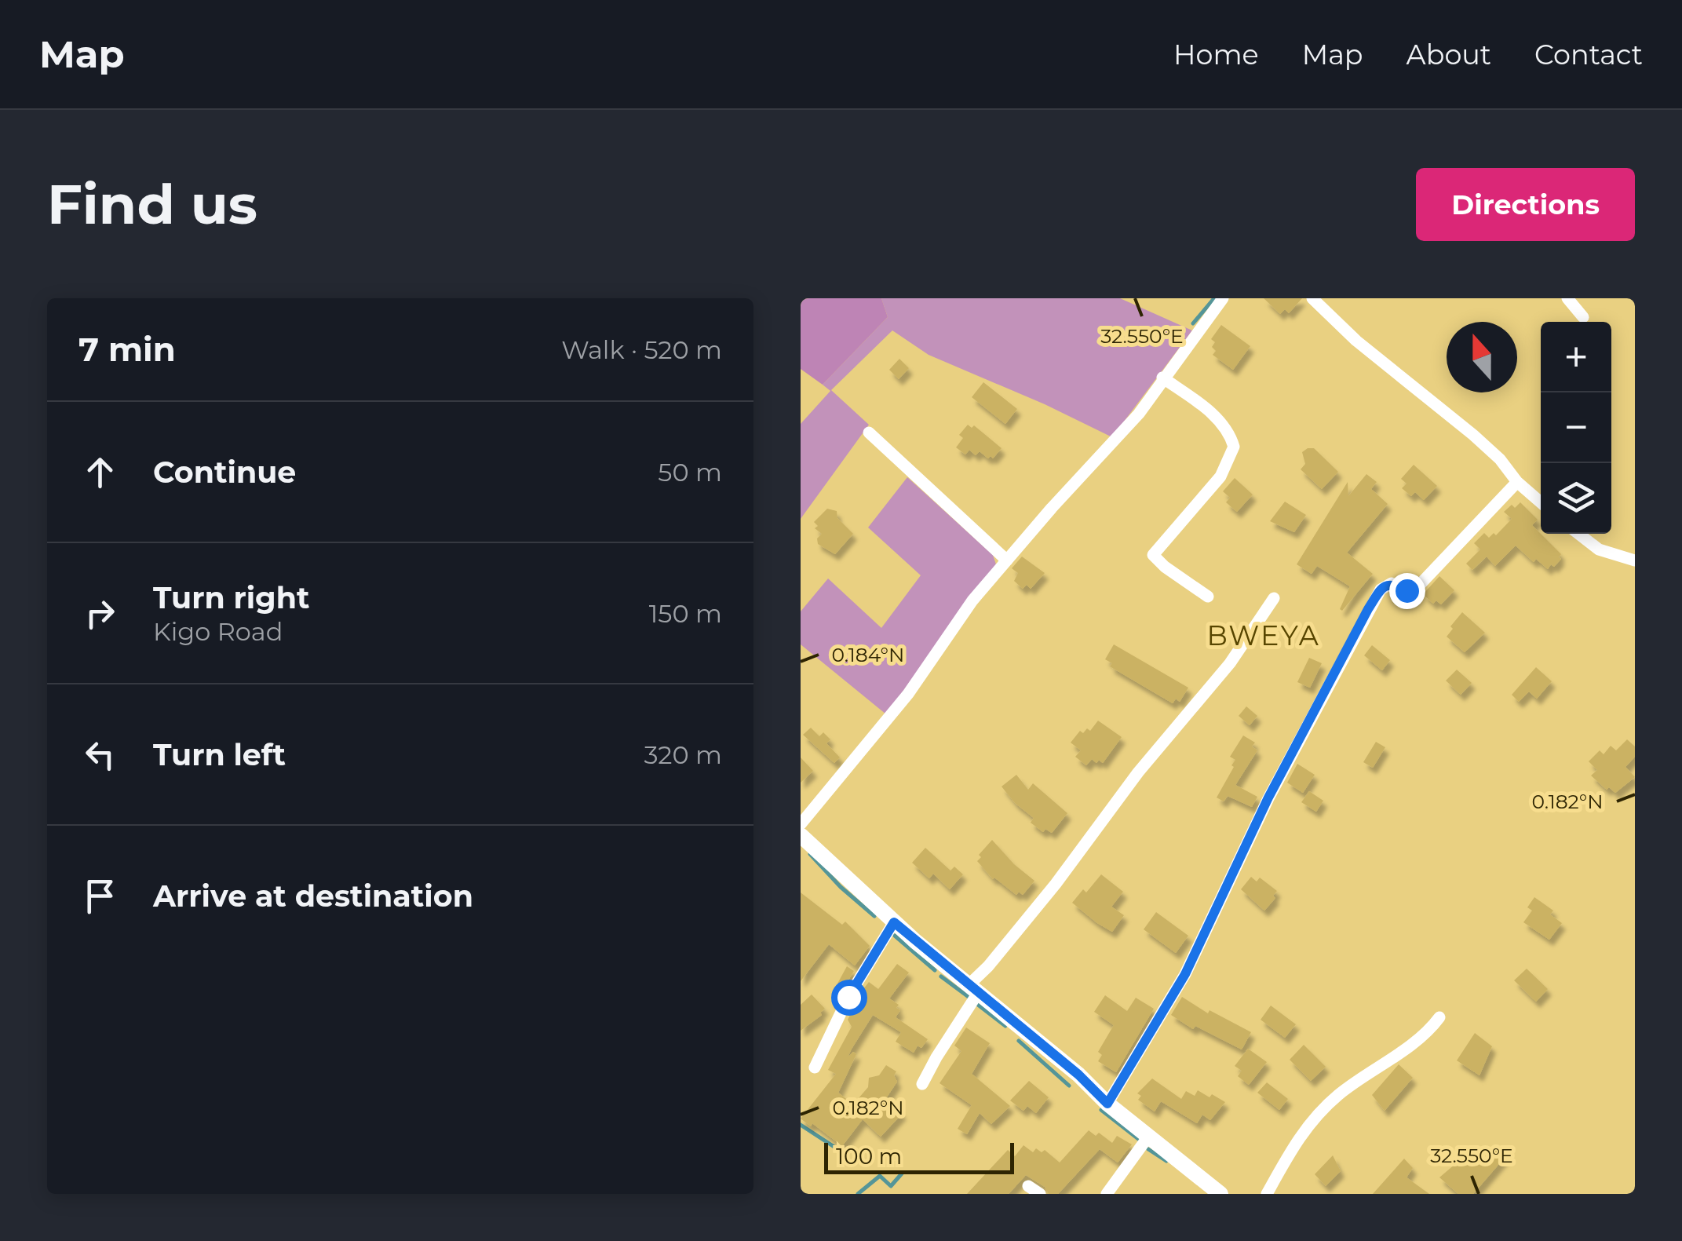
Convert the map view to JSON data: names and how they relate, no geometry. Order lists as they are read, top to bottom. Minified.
{"districts":["BWEYA"],"scale_bar":"100 m","north":"top","page":{"header":"Map","nav":["Home","Map","About","Contact"],"buttons":"Directions","title":"Find us","heading":["7 min","Walk · 520 m"],"map_buttons":["+","−"],"list":[["Continue","50 m"],["Turn right","Kigo Road","150 m"],["Turn left","320 m"],"Arrive at destination"],"scale":"100 m"},"coordinates":["32.550°E","0.184°N","0.182°N"]}
